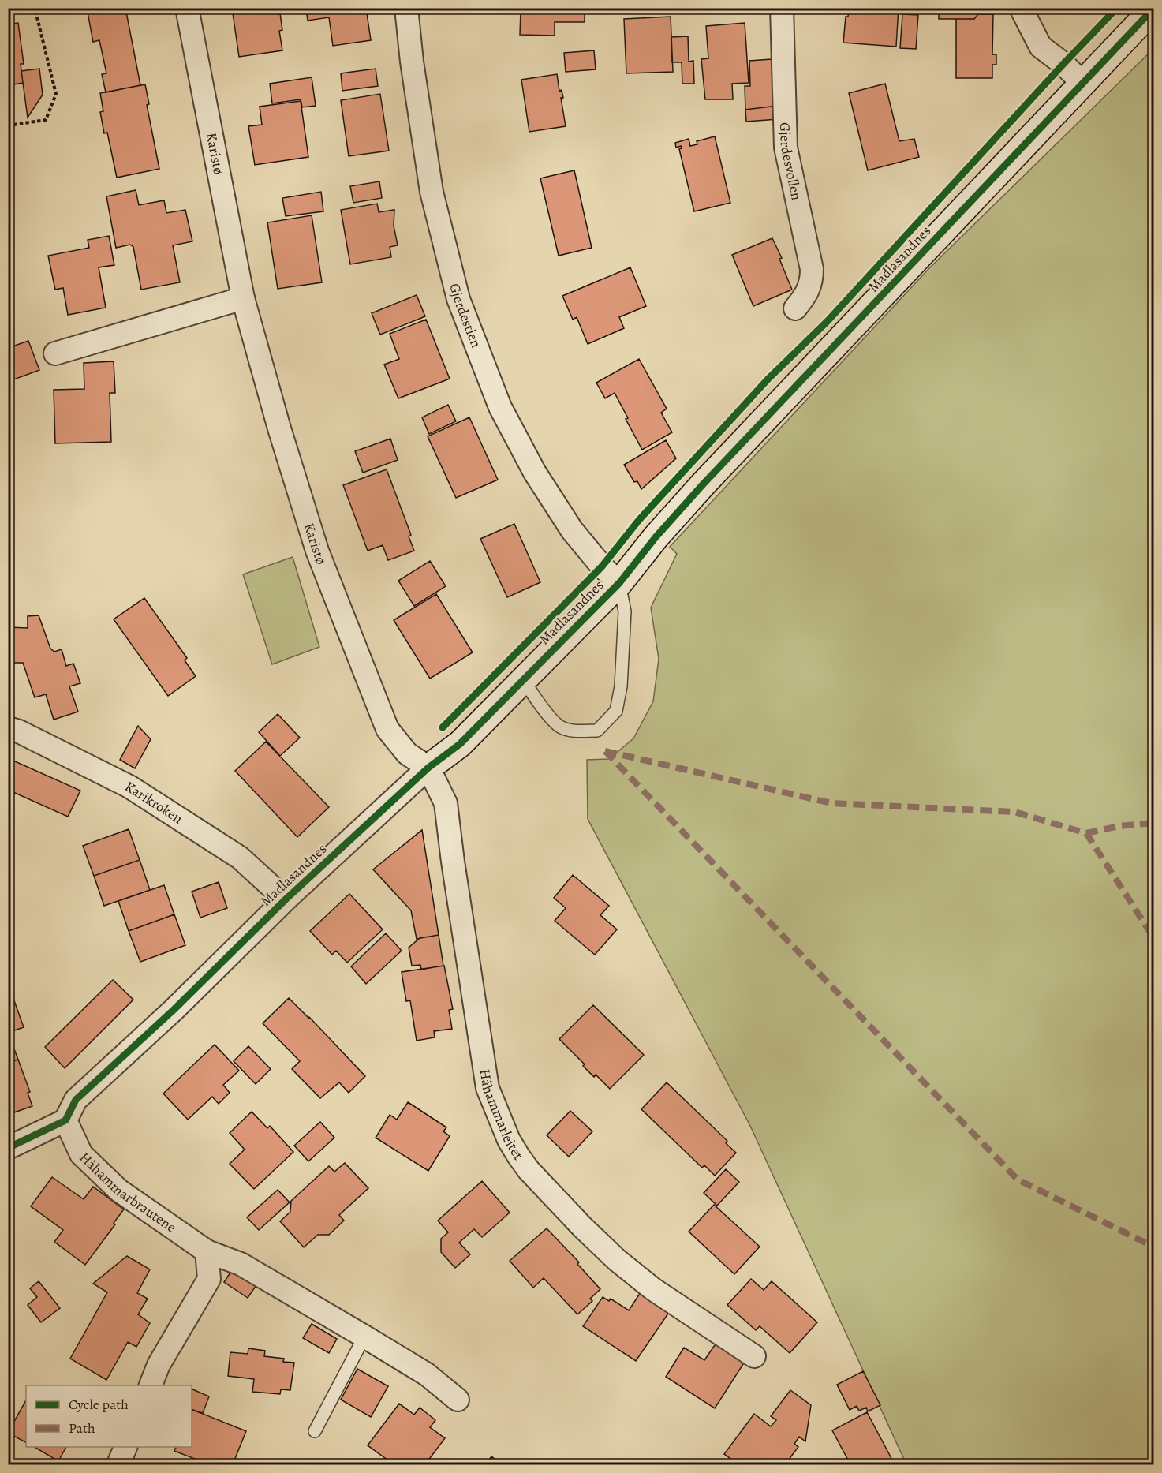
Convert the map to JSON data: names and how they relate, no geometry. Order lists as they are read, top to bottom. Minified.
{"streets":{"street":["Karistø","Gjerdesvollen","Madlasandnes","Gjerdestien","Karikroken","Håhammarleitet","Håhammarbrautene"]},"crossings":[["Karistø","Madlasandnes"],["Karistø","Håhammarleitet"],["Madlasandnes","Gjerdestien"],["Madlasandnes","Karikroken"],["Madlasandnes","Håhammarleitet"],["Madlasandnes","Håhammarbrautene"]],"legend":["Cycle path","Path"]}
